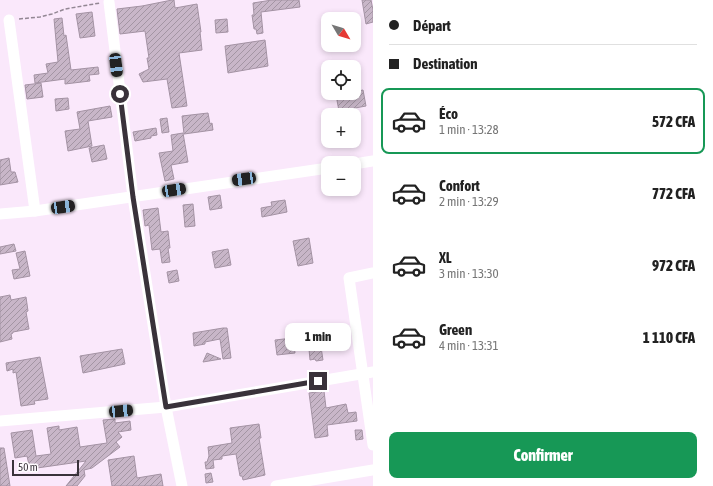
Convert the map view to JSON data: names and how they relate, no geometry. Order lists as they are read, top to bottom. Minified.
{"scale_bar":"50 m","north":"bottom right","page":{"banner":["Départ","Destination"],"map_buttons":["+","−"],"list":[{"name":"Éco","note":"1 min · 13:28","value":"572 CFA"},{"name":"Confort","note":"2 min · 13:29","value":"772 CFA"},{"name":"XL","note":"3 min · 13:30","value":"972 CFA"},{"name":"Green","note":"4 min · 13:31","value":"1 110 CFA"}],"bubble":"1 min","buttons":"Confirmer","scale":"50 m"}}
